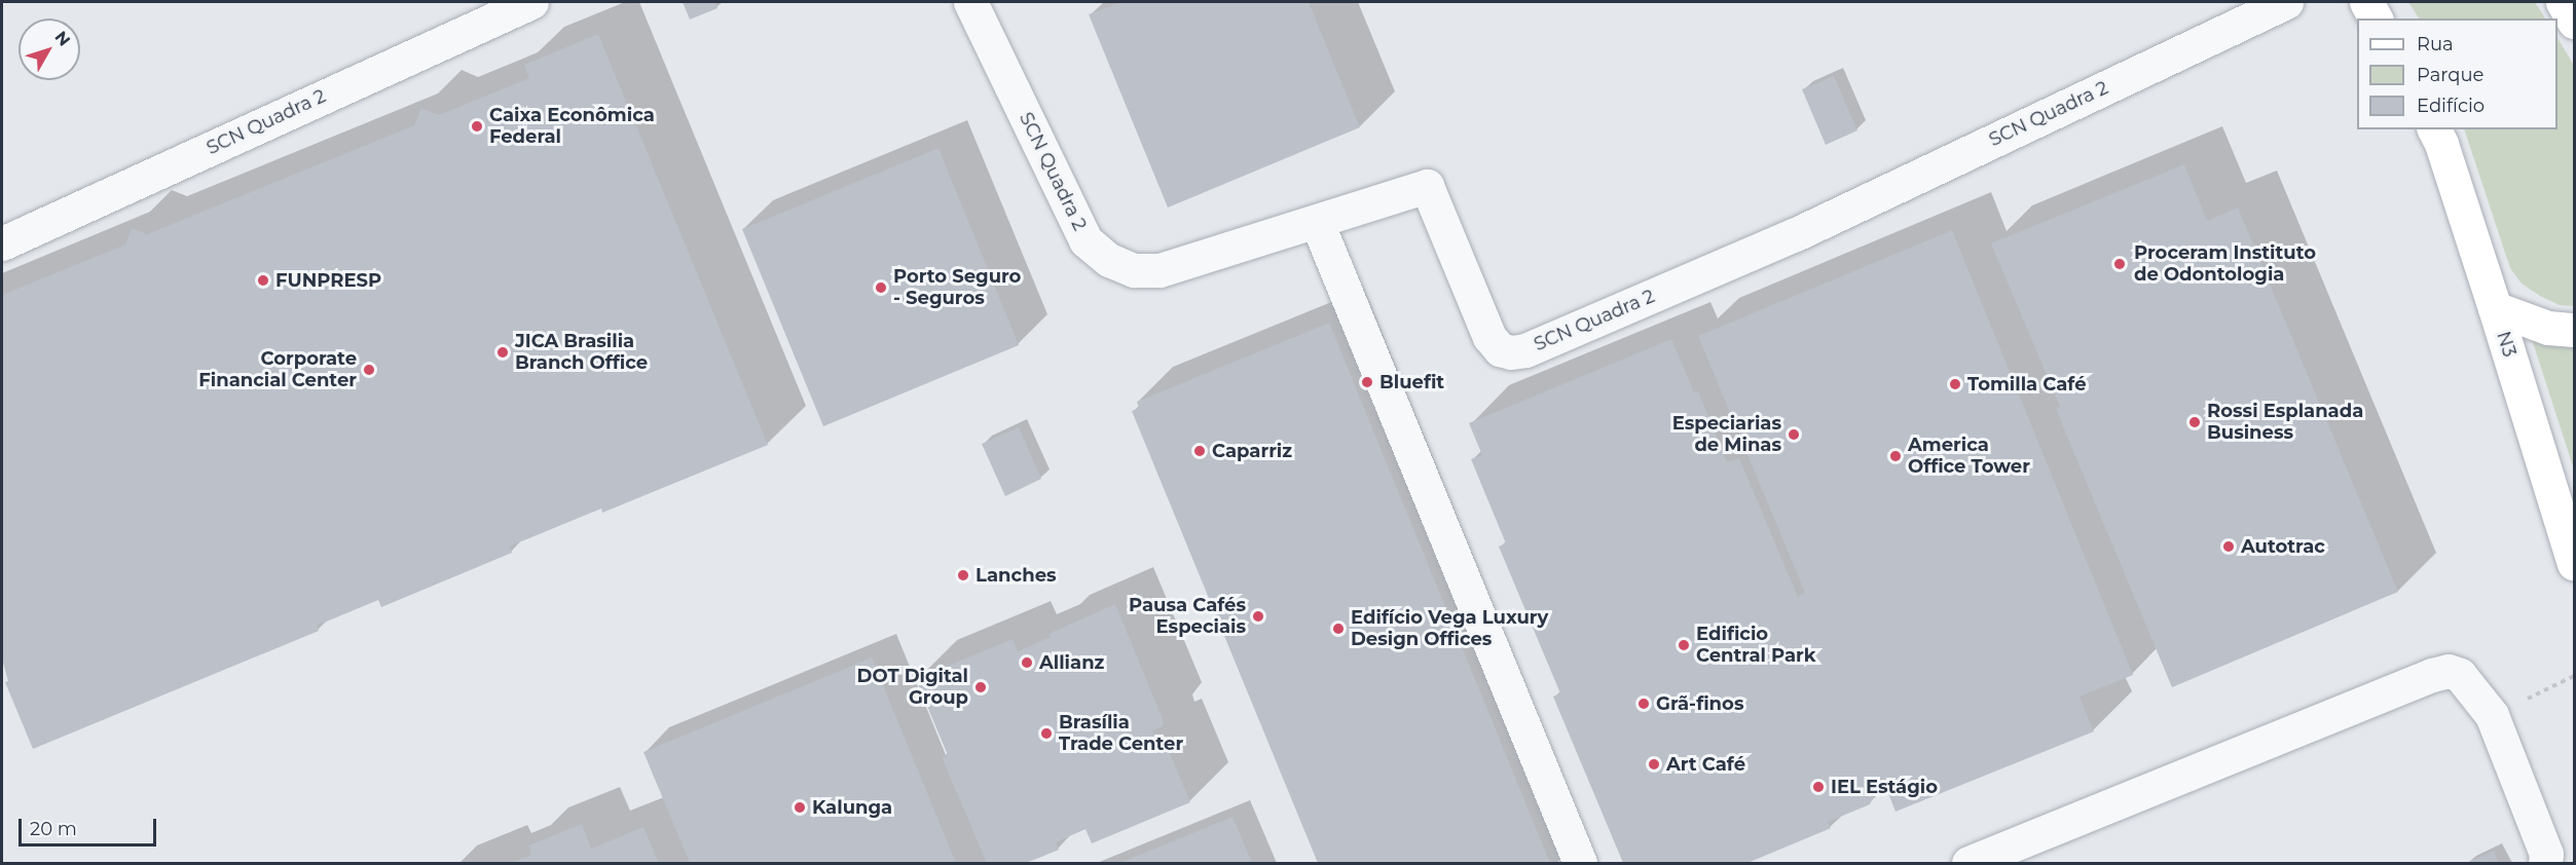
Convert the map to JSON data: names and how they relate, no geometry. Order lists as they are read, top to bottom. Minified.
{"streets":{"main road":["N3"],"street":["SCN Quadra 2"]},"places":["Caixa Econômica Federal","Proceram Instituto de Odontologia","FUNPRESP","Porto Seguro - Seguros","JICA Brasilia Branch Office","Corporate Financial Center","Bluefit","Tomilla Café","Rossi Esplanada Business","Especiarias de Minas","Caparriz","America Office Tower","Autotrac","Lanches","Pausa Cafés Especiais","Edifício Vega Luxury Design Offices","Edificio Central Park","Allianz","DOT Digital Group","Grã-finos","Brasília Trade Center","Art Café","IEL Estágio","Kalunga"],"legend":["Rua","Parque","Edifício"],"scale_bar":"20 m","north":"top right"}
